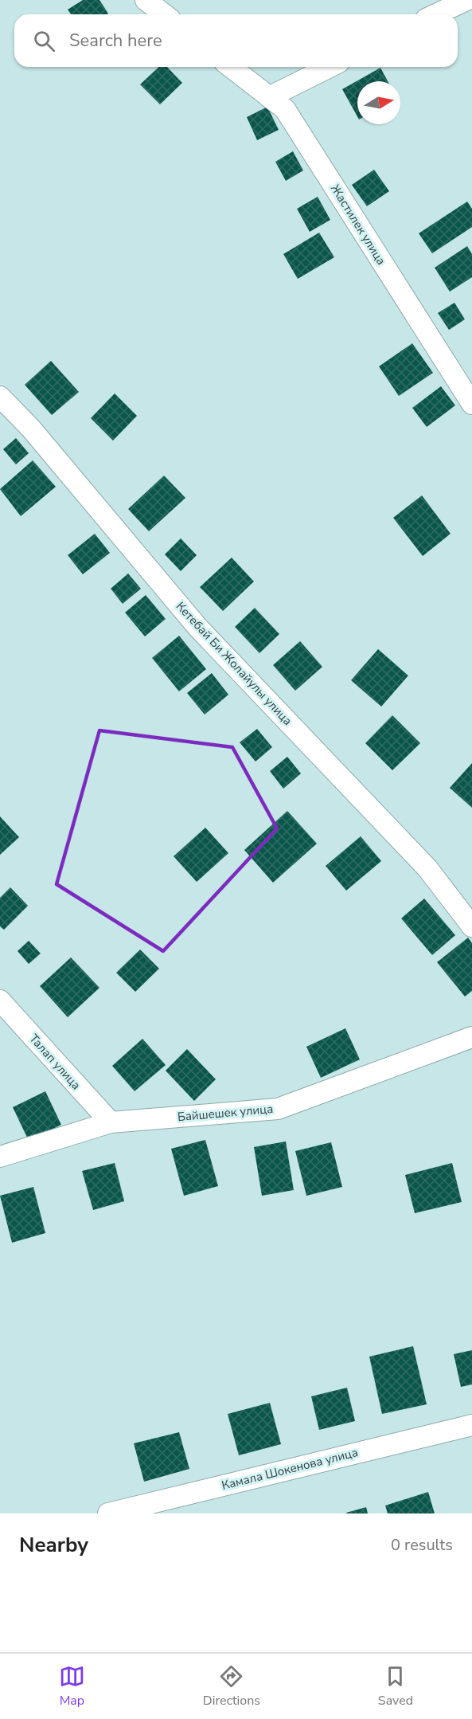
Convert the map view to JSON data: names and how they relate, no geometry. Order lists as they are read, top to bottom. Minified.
{"streets":{"street":["Жастилек улица","Кетебай Би Жолайулы улица","Талап улица","Байшешек улица","Камала Шокенова улица"]},"crossings":[["Талап улица","Байшешек улица"]],"north":"right","page":{"search":"Search here","heading":["Nearby","0 results"],"nav":["Map","Directions","Saved"]}}
